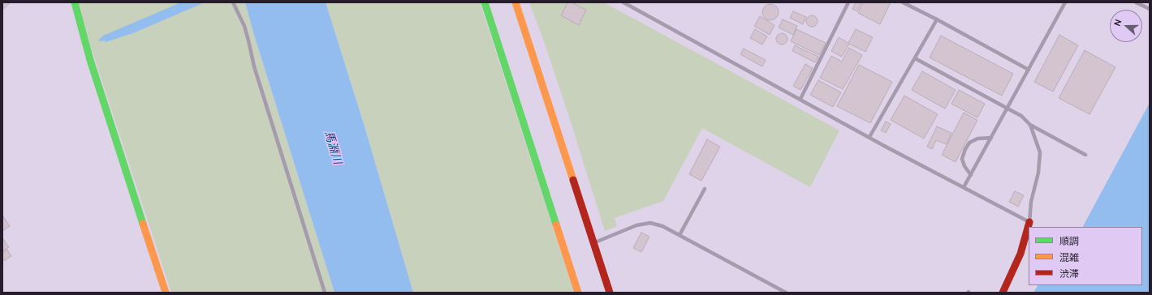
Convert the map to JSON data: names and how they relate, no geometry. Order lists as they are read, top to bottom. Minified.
{"water":["馬淵川"],"legend":["順調","混雑","渋滞"],"north":"left"}
